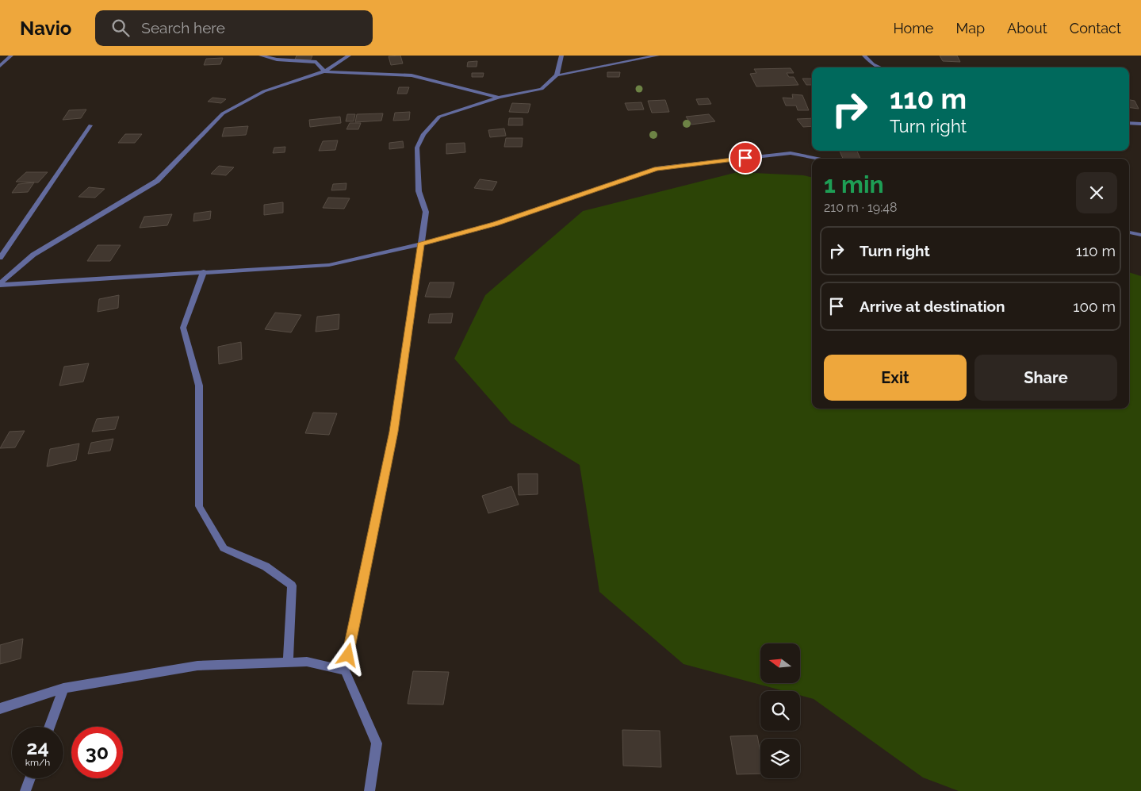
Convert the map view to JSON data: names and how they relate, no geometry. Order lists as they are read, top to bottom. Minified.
{"north":"left","page":{"header":"Navio","search":"Search here","nav":["Home","Map","About","Contact"],"turn":["110 m","Turn right"],"heading":["1 min","210 m · 19:48"],"list":[{"name":"Turn right","value":"110 m"},{"name":"Arrive at destination","value":"100 m"}],"buttons":["Exit","Share"],"speed":"24 km/h","limit":"30"}}
